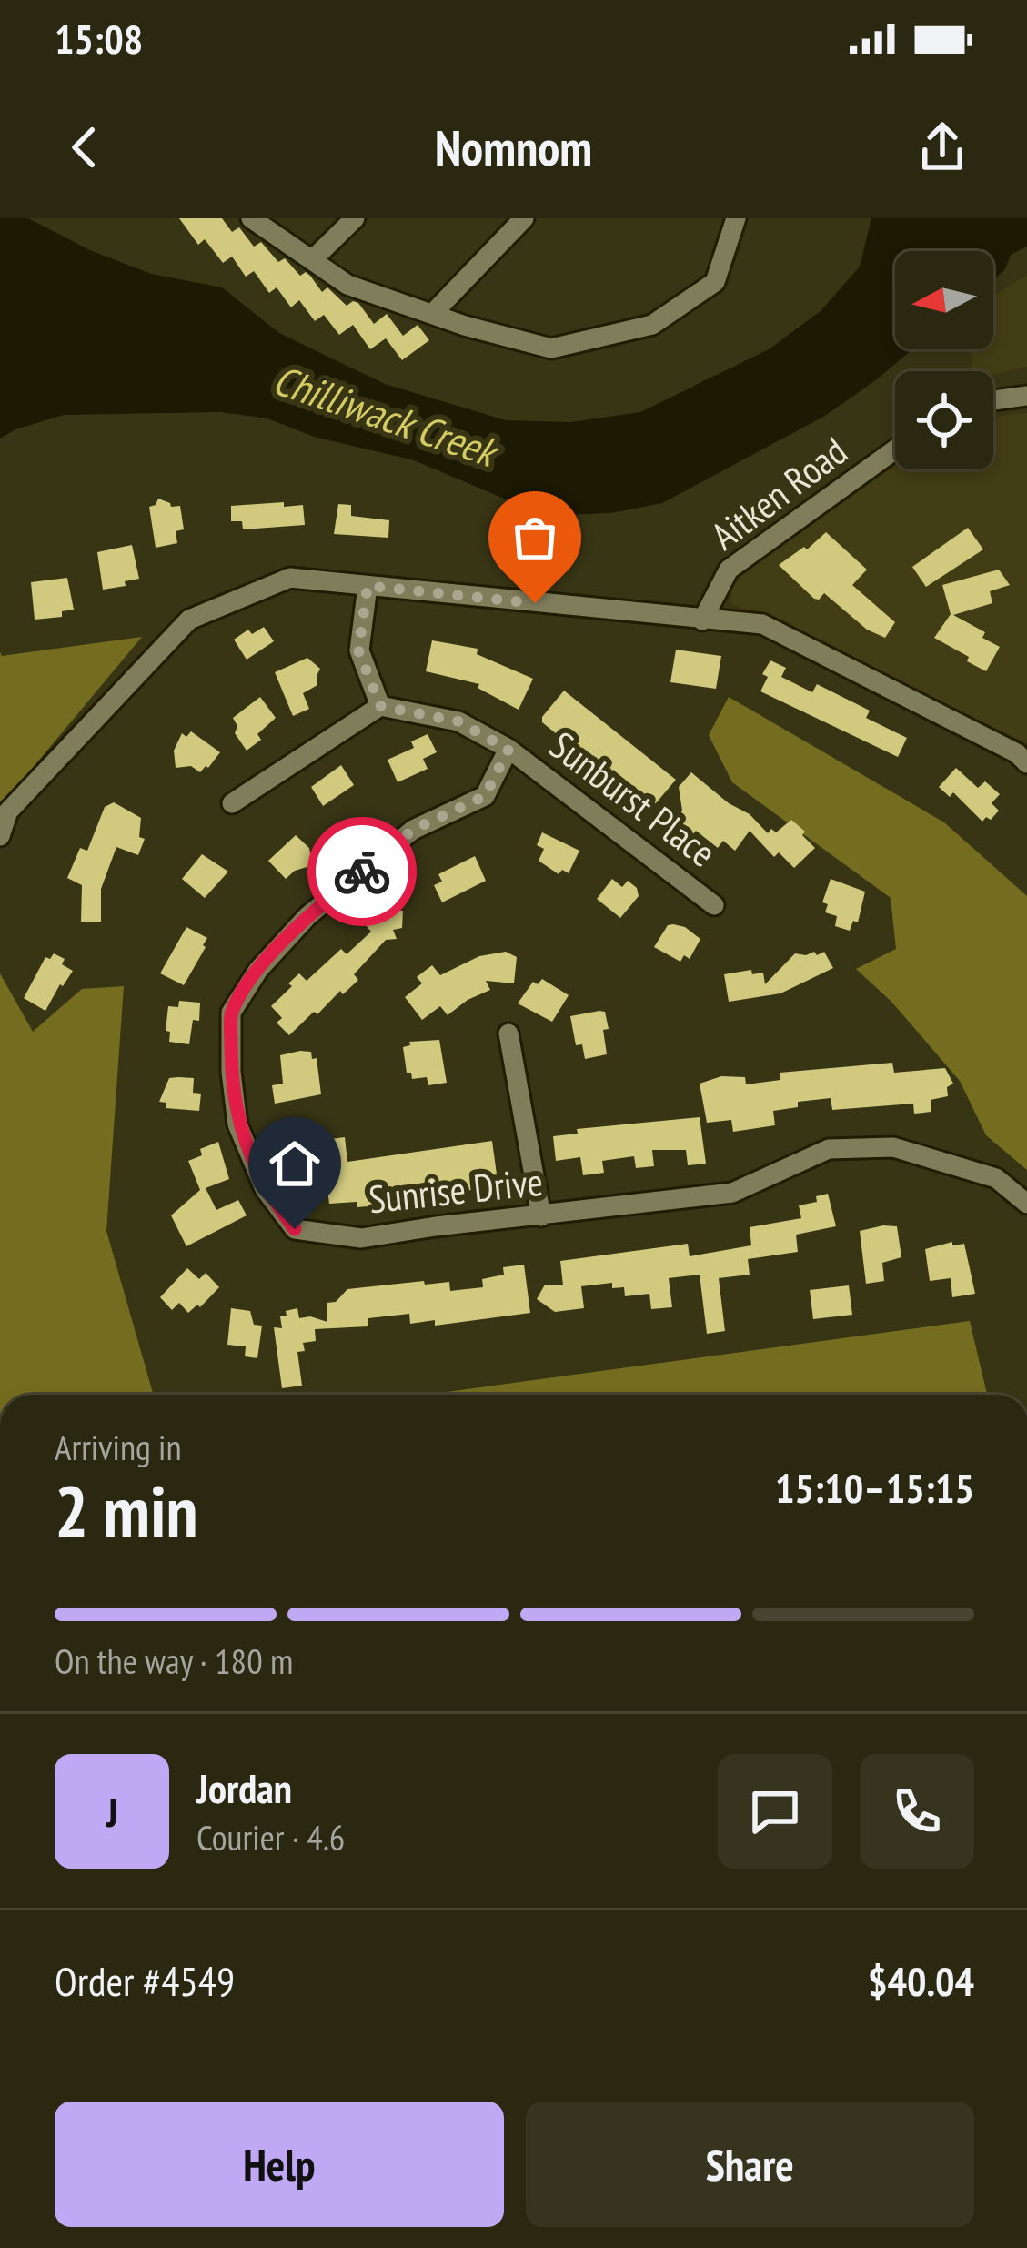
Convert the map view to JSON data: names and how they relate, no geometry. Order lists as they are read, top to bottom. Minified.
{"streets":{"street":["Aitken Road","Sunburst Place","Sunrise Drive"]},"crossings":[["Sunburst Place","Sunrise Drive"]],"water":["Chilliwack Creek"],"north":"left","page":{"status":"15:08","header":"Nomnom","heading":["2 min","Arriving in","15:10–15:15"],"panel":["Jordan","Courier · 4.6","Order #4549","$40.04"],"bar":"On the way · 180 m","round":"J","buttons":["Help","Share"]}}
